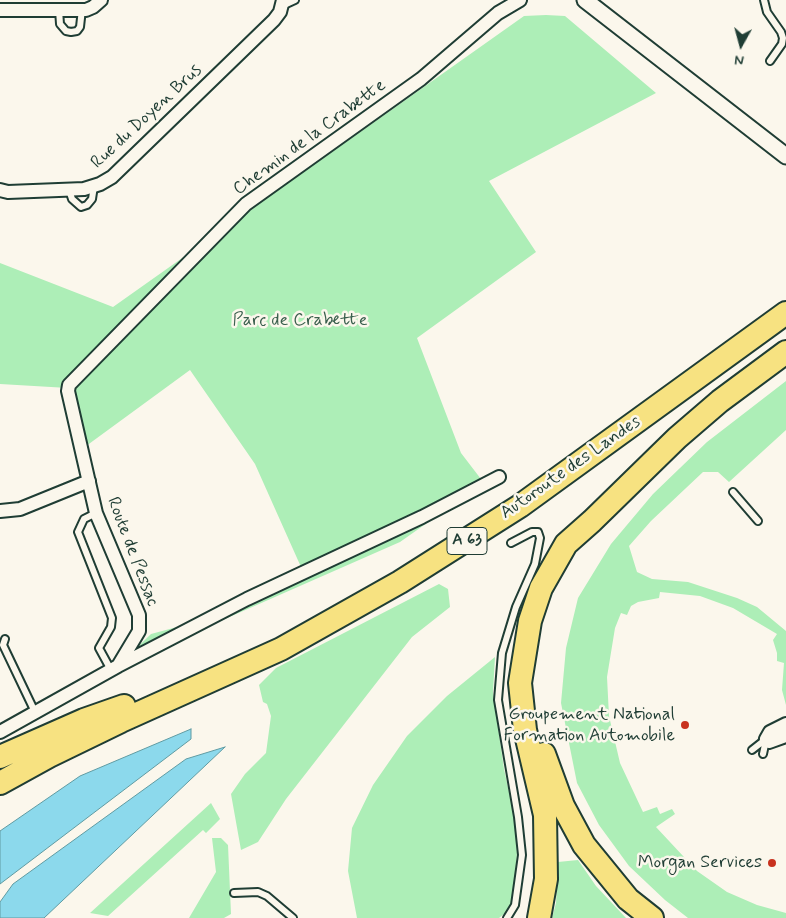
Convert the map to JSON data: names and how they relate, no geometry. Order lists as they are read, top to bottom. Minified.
{"streets":{"highway":["Autoroute des Landes","A 63"],"street":["Rue du Doyen Brus","Chemin de la Crabette","Route de Pessac"]},"crossings":[["Chemin de la Crabette","Route de Pessac"]],"parks":["Parc de Crabette"],"places":["Groupement National Formation Automobile","Morgan Services"],"north":"bottom"}
